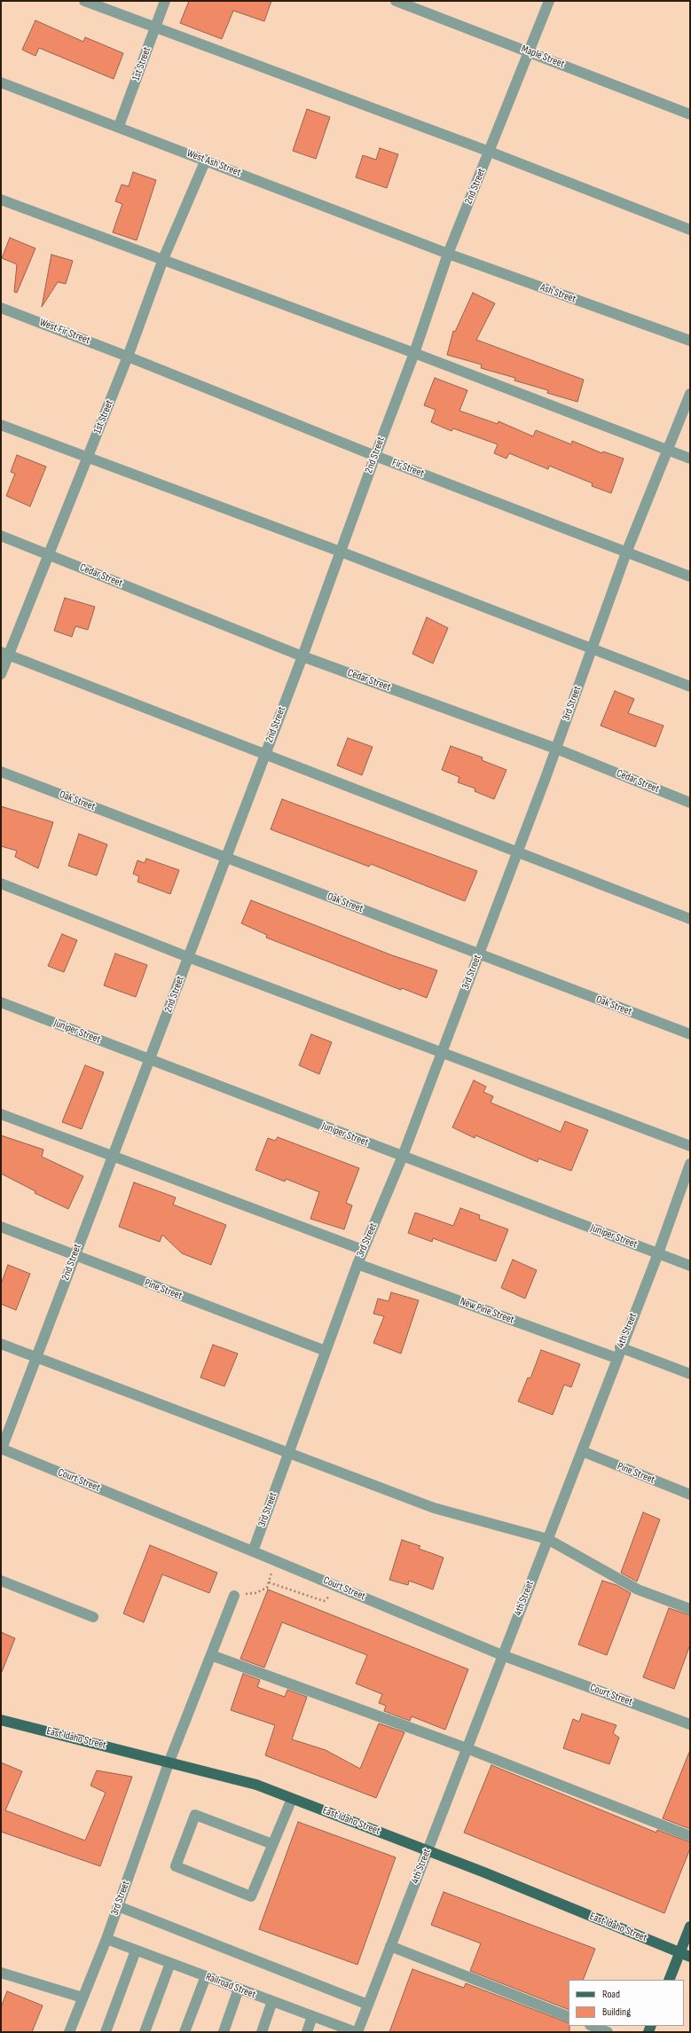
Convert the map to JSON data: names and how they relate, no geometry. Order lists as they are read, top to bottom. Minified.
{"streets":{"main road":["East Idaho Street"],"street":["Maple Street","1st Street","West Ash Street","2nd Street","Ash Street","West Fir Street","Fir Street","Cedar Street","3rd Street","Oak Street","Juniper Street","Pine Street","New Pine Street","4th Street","Court Street","Railroad Street"]},"crossings":[["Maple Street","2nd Street"],["1st Street","West Ash Street"],["1st Street","West Fir Street"],["1st Street","Fir Street"],["1st Street","Cedar Street"],["West Ash Street","Ash Street"],["2nd Street","Ash Street"],["2nd Street","Fir Street"],["2nd Street","Cedar Street"],["2nd Street","Oak Street"],["2nd Street","Juniper Street"],["2nd Street","Pine Street"],["2nd Street","Court Street"],["West Fir Street","Fir Street"],["Fir Street","3rd Street"],["Cedar Street","3rd Street"],["3rd Street","Oak Street"],["3rd Street","Juniper Street"],["3rd Street","Pine Street"],["3rd Street","New Pine Street"],["3rd Street","Court Street"],["3rd Street","East Idaho Street"],["3rd Street","Railroad Street"],["Juniper Street","4th Street"],["Pine Street","4th Street"],["New Pine Street","4th Street"],["4th Street","Court Street"],["4th Street","East Idaho Street"],["4th Street","Railroad Street"]],"legend":["Road","Building"]}
